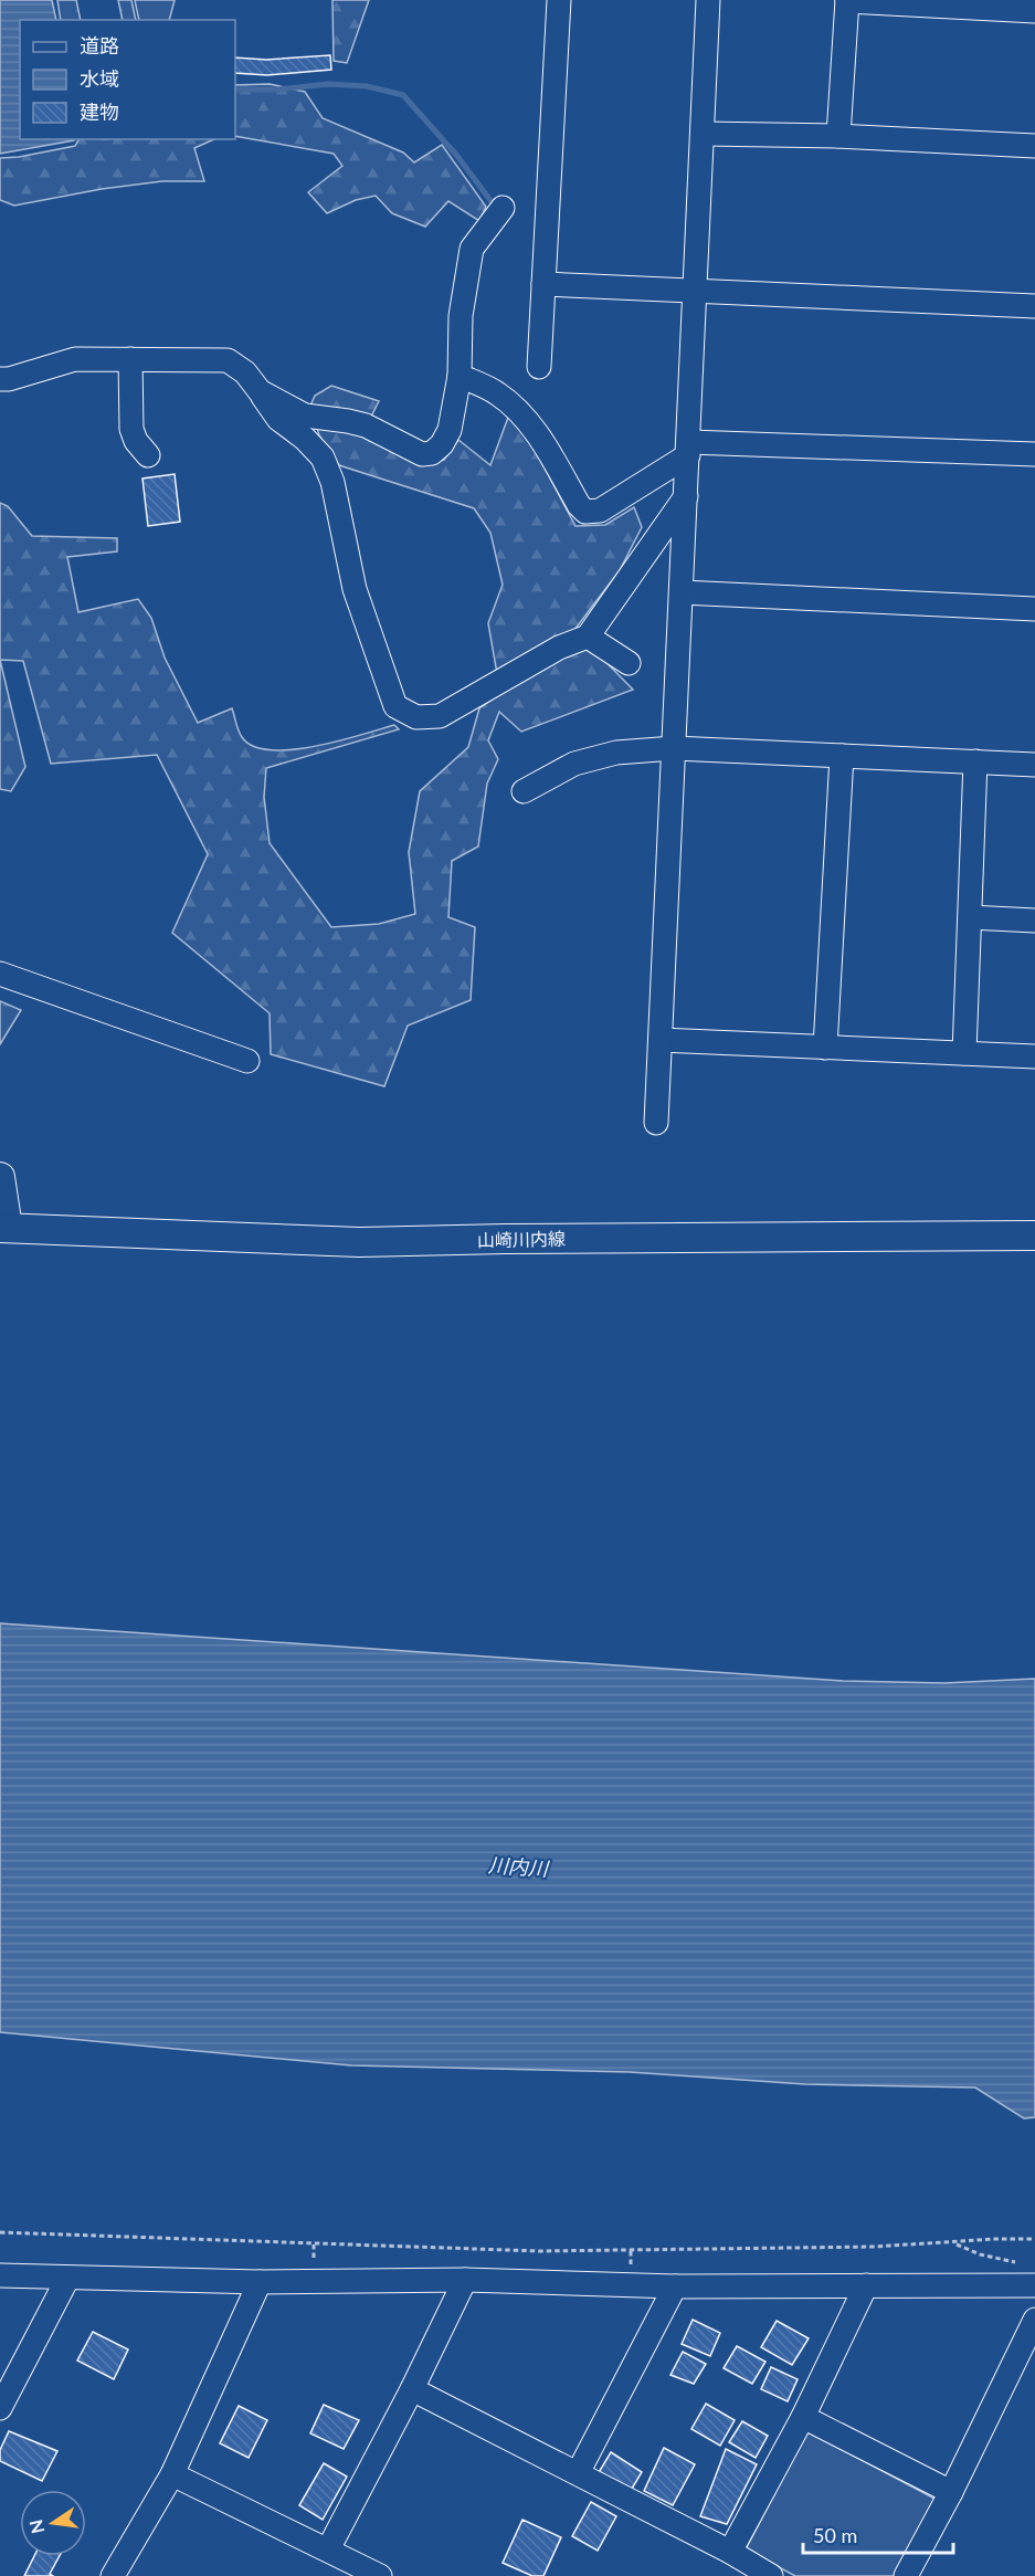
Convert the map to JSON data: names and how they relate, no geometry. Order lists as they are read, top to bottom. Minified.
{"streets":{"main road":["山崎川内線"]},"water":["川内川"],"legend":["道路","水域","建物"],"scale_bar":"50 m","north":"left"}
